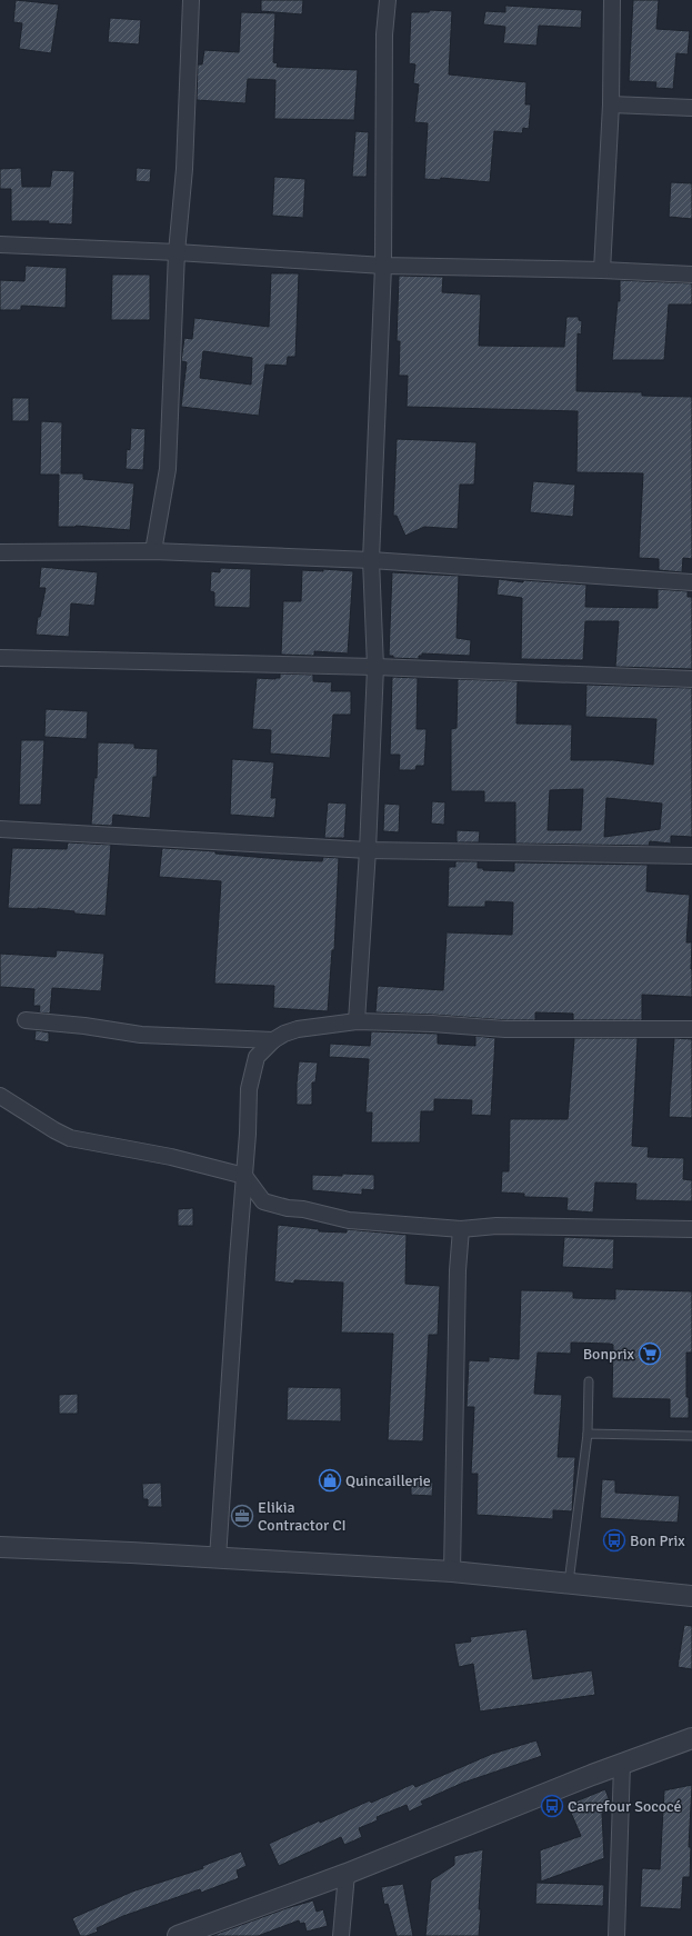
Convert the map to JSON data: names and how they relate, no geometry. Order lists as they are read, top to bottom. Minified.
{"places":{"supermarket":["Bonprix"],"shop":["Quincaillerie"],"office":["Elikia Contractor CI"],"bus stop":["Bon Prix","Carrefour Sococé"]}}
